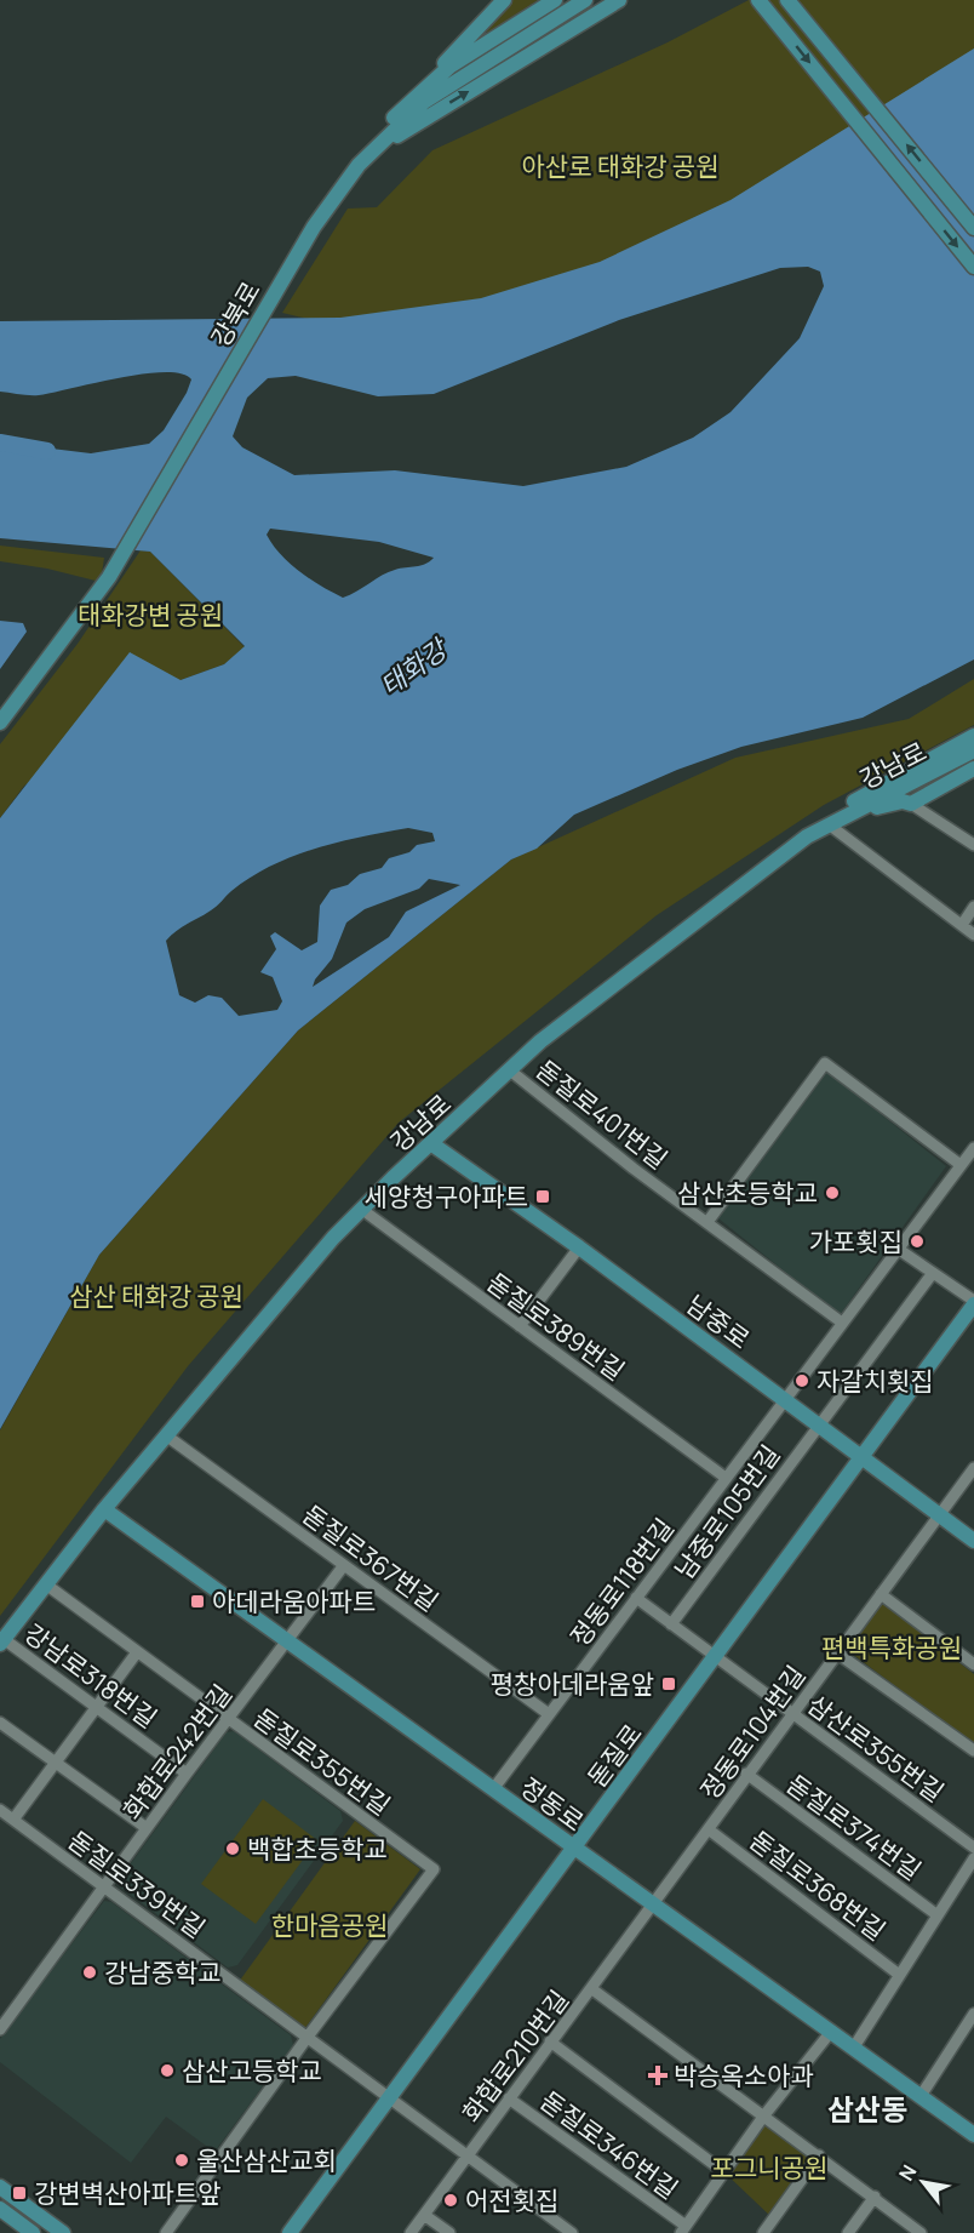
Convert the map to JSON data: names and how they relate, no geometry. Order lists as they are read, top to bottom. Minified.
{"streets":{"main road":["강북로","강남로","남중로","돋질로","정동로"],"street":["돋질로401번길","돋질로389번길","남중로105번길","돋질로367번길","정동로118번길","강남로318번길","정동로104번길","삼산로355번길","화합로242번길","돋질로355번길","돋질로374번길","돋질로339번길","돋질로368번길","화합로210번길","돋질로346번길"]},"crossings":[["강남로","돋질로401번길"],["강남로","남중로"],["강남로","돋질로389번길"],["강남로","돋질로367번길"],["강남로","강남로318번길"],["강남로","돋질로355번길"],["강남로","정동로"],["돋질로401번길","정동로118번길"],["남중로","남중로105번길"],["남중로","정동로118번길"],["남중로","정동로104번길"],["남중로","돋질로"],["돋질로389번길","정동로118번길"],["남중로105번길","삼산로355번길"],["돋질로367번길","정동로118번길"],["돋질로367번길","화합로242번길"],["정동로118번길","삼산로355번길"],["정동로118번길","정동로"],["강남로318번길","화합로242번길"],["정동로104번길","삼산로355번길"],["정동로104번길","정동로"],["정동로104번길","돋질로374번길"],["정동로104번길","돋질로368번길"],["정동로104번길","화합로210번길"],["삼산로355번길","돋질로"],["화합로242번길","돋질로355번길"],["화합로242번길","정동로"],["화합로242번길","돋질로339번길"],["돋질로","정동로"],["돋질로","돋질로339번길"],["돋질로355번길","돋질로339번길"],["정동로","화합로210번길"],["돋질로339번길","화합로210번길"],["화합로210번길","돋질로346번길"]],"districts":["삼산동"],"water":["태화강"],"parks":["아산로 태화강 공원","태화강변 공원","삼산 태화강 공원","편백특화공원","한마음공원","포그니공원"],"places":{"other":["삼산초등학교","가포횟집","자갈치횟집","백합초등학교","강남중학교","삼산고등학교","울산삼산교회","어전횟집"],"transit":["세양청구아파트","아데라움아파트","평창아데라움앞","강변벽산아파트앞"],"health":["박승옥소아과"]},"north":"top left"}
